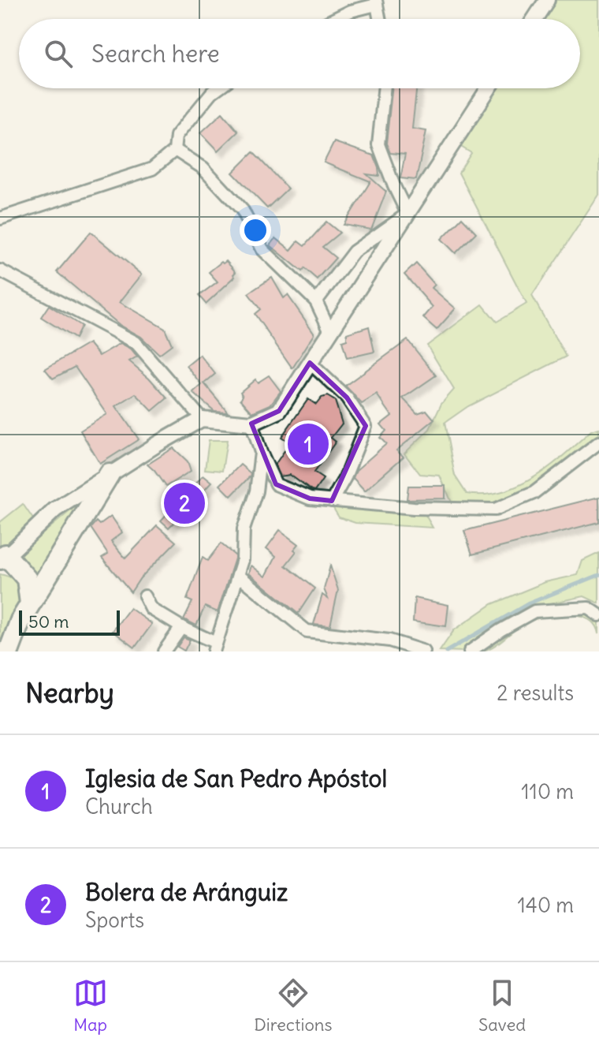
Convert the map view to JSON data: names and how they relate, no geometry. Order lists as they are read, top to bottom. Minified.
{"scale_bar":"50 m","page":{"search":"Search here","pins":["1","2"],"scale":"50 m","heading":["Nearby","2 results"],"list":[{"mark":"1","name":"Iglesia de San Pedro Apóstol","note":"Church","value":"110 m"},{"mark":"2","name":"Bolera de Aránguiz","note":"Sports","value":"140 m"}],"nav":["Map","Directions","Saved"]}}
